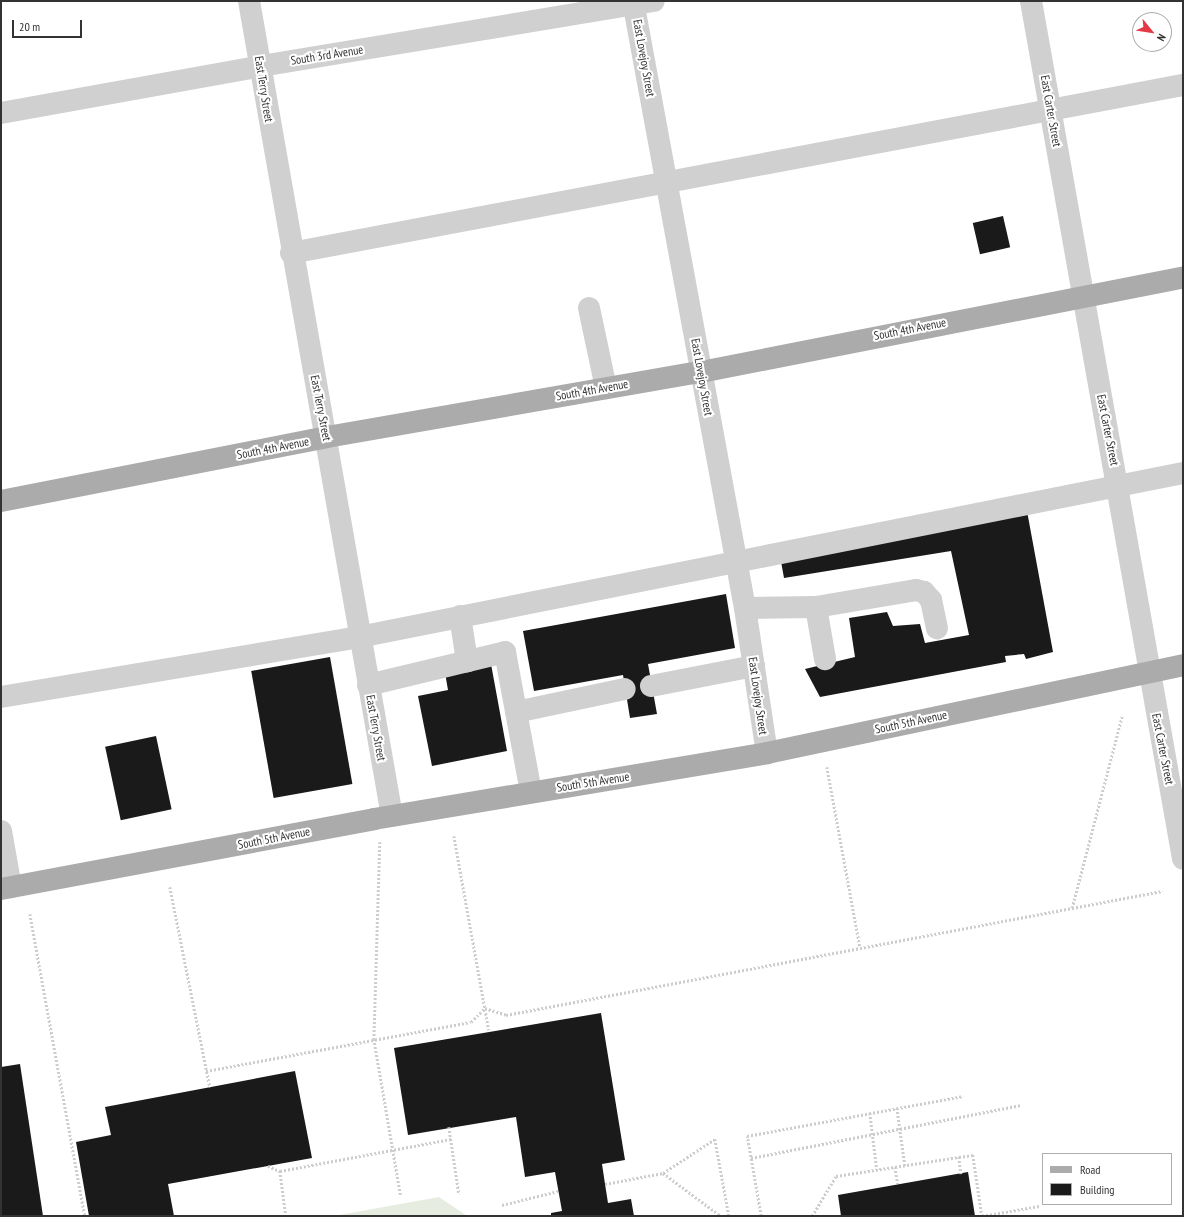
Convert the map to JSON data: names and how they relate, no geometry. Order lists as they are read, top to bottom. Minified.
{"streets":{"main road":["South 4th Avenue","South 5th Avenue"],"street":["South 3rd Avenue","East Lovejoy Street","East Terry Street","East Carter Street"]},"crossings":[["South 3rd Avenue","East Lovejoy Street"],["South 3rd Avenue","East Terry Street"],["East Lovejoy Street","South 4th Avenue"],["East Lovejoy Street","South 5th Avenue"],["East Terry Street","South 4th Avenue"],["East Terry Street","South 5th Avenue"],["East Carter Street","South 4th Avenue"],["East Carter Street","South 5th Avenue"]],"legend":["Road","Building"],"scale_bar":"20 m","north":"bottom right"}
